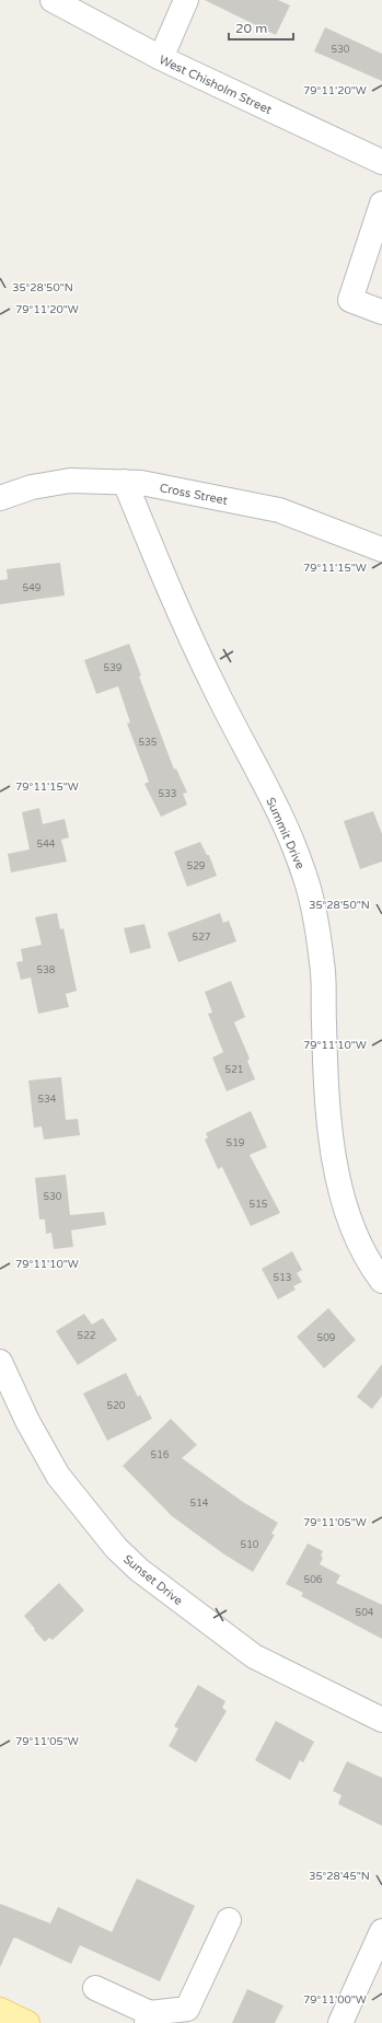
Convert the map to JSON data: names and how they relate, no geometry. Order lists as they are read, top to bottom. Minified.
{"streets":{"street":["West Chisholm Street","Cross Street","Summit Drive","Sunset Drive"]},"crossings":[["Cross Street","Summit Drive"]],"house_numbers":["530","549","539","535","533","544","529","527","538","521","534","519","530","515","513","522","509","520","516","514","510","506","504"],"scale_bar":"20 m","coordinates":["79°11'20\"W","35°28'50\"N","79°11'15\"W","79°11'10\"W","79°11'05\"W","35°28'45\"N","79°11'00\"W"]}
